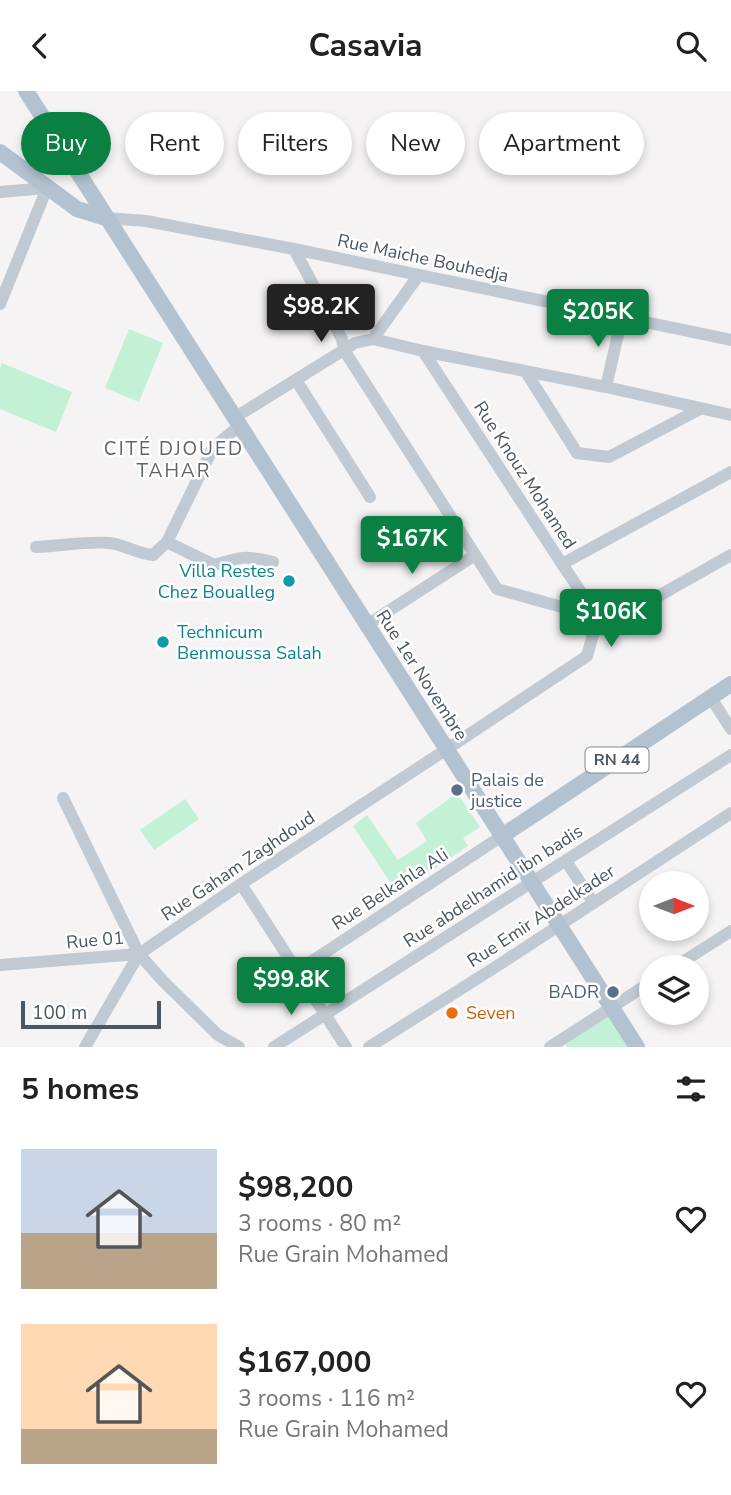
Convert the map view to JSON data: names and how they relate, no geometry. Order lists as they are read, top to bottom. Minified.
{"streets":{"main road":["Rue 1er Novembre","RN 44"],"street":["Rue Maiche Bouhedja","Rue Knouz Mohamed","Rue Gaham Zaghdoud","Rue abdelhamid ibn badis","Rue Belkahla Ali","Rue Emir Abdelkader","Rue 01"]},"crossings":[["Rue Maiche Bouhedja","Rue 1er Novembre"],["Rue Knouz Mohamed","Rue Gaham Zaghdoud"],["Rue 1er Novembre","RN 44"],["Rue 1er Novembre","Rue Gaham Zaghdoud"],["Rue 1er Novembre","Rue abdelhamid ibn badis"],["Rue 1er Novembre","Rue Belkahla Ali"],["Rue 1er Novembre","Rue Emir Abdelkader"],["RN 44","Rue Belkahla Ali"],["Rue Gaham Zaghdoud","Rue 01"]],"districts":["CITÉ DJOUED TAHAR"],"places":["Villa Restes Chez Boualleg","Technicum Benmoussa Salah","Palais de justice","BADR","Seven"],"scale_bar":"100 m","north":"right","page":{"header":"Casavia","chip":["Buy","Rent","Filters","New","Apartment"],"price":["$98.2K","$205K","$167K","$106K","$99.8K"],"scale":"100 m","heading":"5 homes","list":[{"name":"$98,200","note":"3 rooms · 80 m² · Rue Grain Mohamed"},{"name":"$167,000","note":"3 rooms · 116 m² · Rue Grain Mohamed"}]}}
